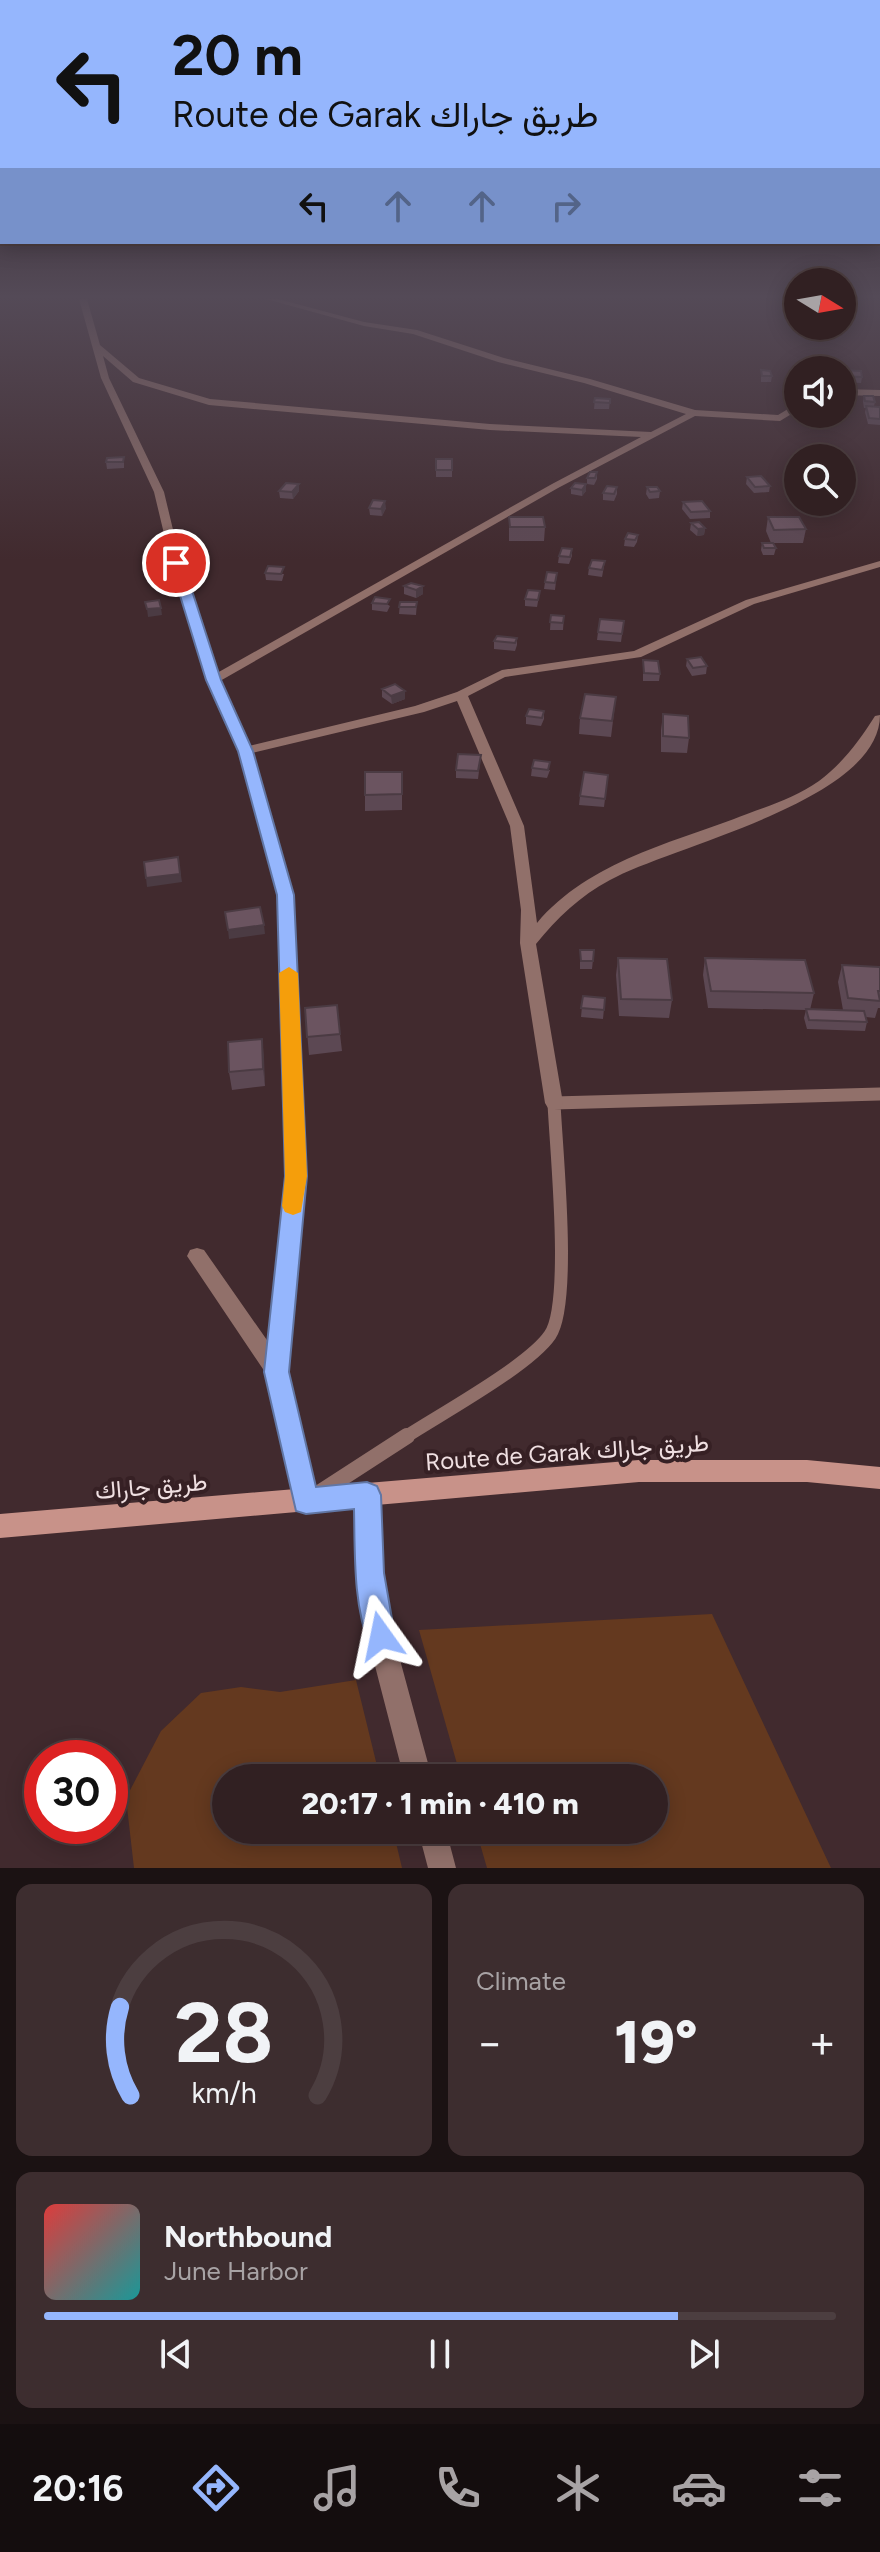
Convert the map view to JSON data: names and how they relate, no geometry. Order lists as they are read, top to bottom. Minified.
{"streets":{"street":["Route de Garak طريق جاراك","طريق جاراك"]},"crossings":[["Route de Garak طريق جاراك","طريق جاراك"]],"north":"right","page":{"turn":["20 m","Route de Garak طريق جاراك"],"limit":"30","trip":"20:17 · 1 min · 410 m","tile":"Climate","heat":["−","19°","+"],"song":["Northbound","June Harbor"],"tabs":"20:16","gauge":["28","km/h"]}}
